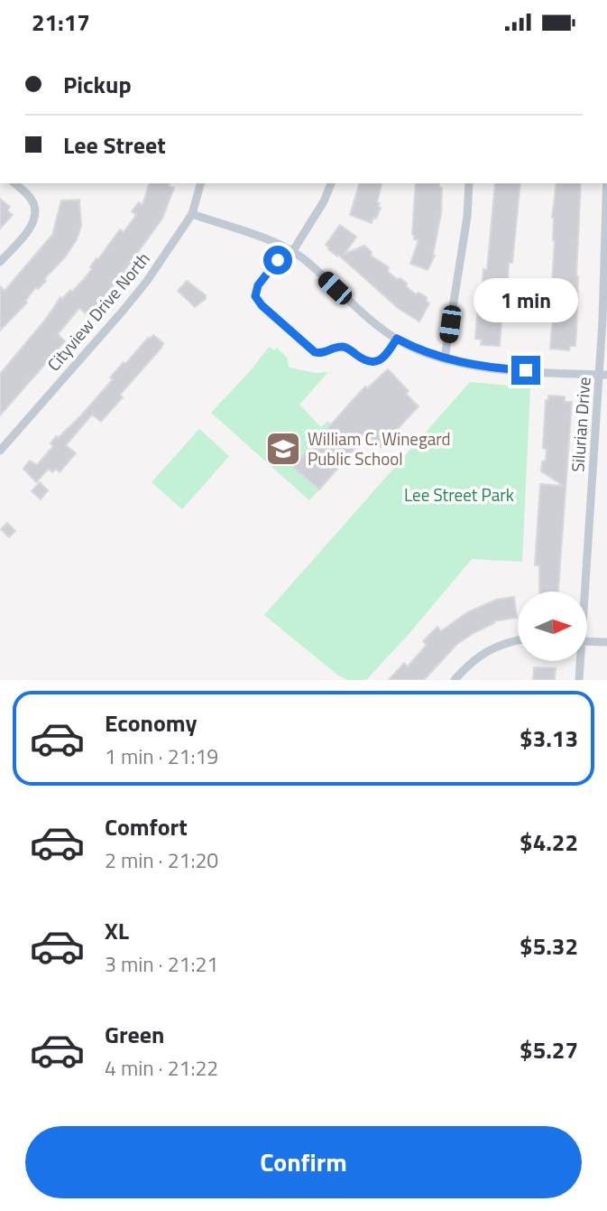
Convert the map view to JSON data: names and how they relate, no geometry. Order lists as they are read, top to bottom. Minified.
{"streets":{"street":["Cityview Drive North","Silurian Drive"]},"parks":["Lee Street Park"],"places":{"school or university":["William C. Winegard Public School"]},"north":"right","page":{"status":"21:17","banner":["Pickup","Lee Street"],"bubble":"1 min","list":[{"name":"Economy","note":"1 min · 21:19","value":"$3.13"},{"name":"Comfort","note":"2 min · 21:20","value":"$4.22"},{"name":"XL","note":"3 min · 21:21","value":"$5.32"},{"name":"Green","note":"4 min · 21:22","value":"$5.27"}],"buttons":"Confirm"}}
